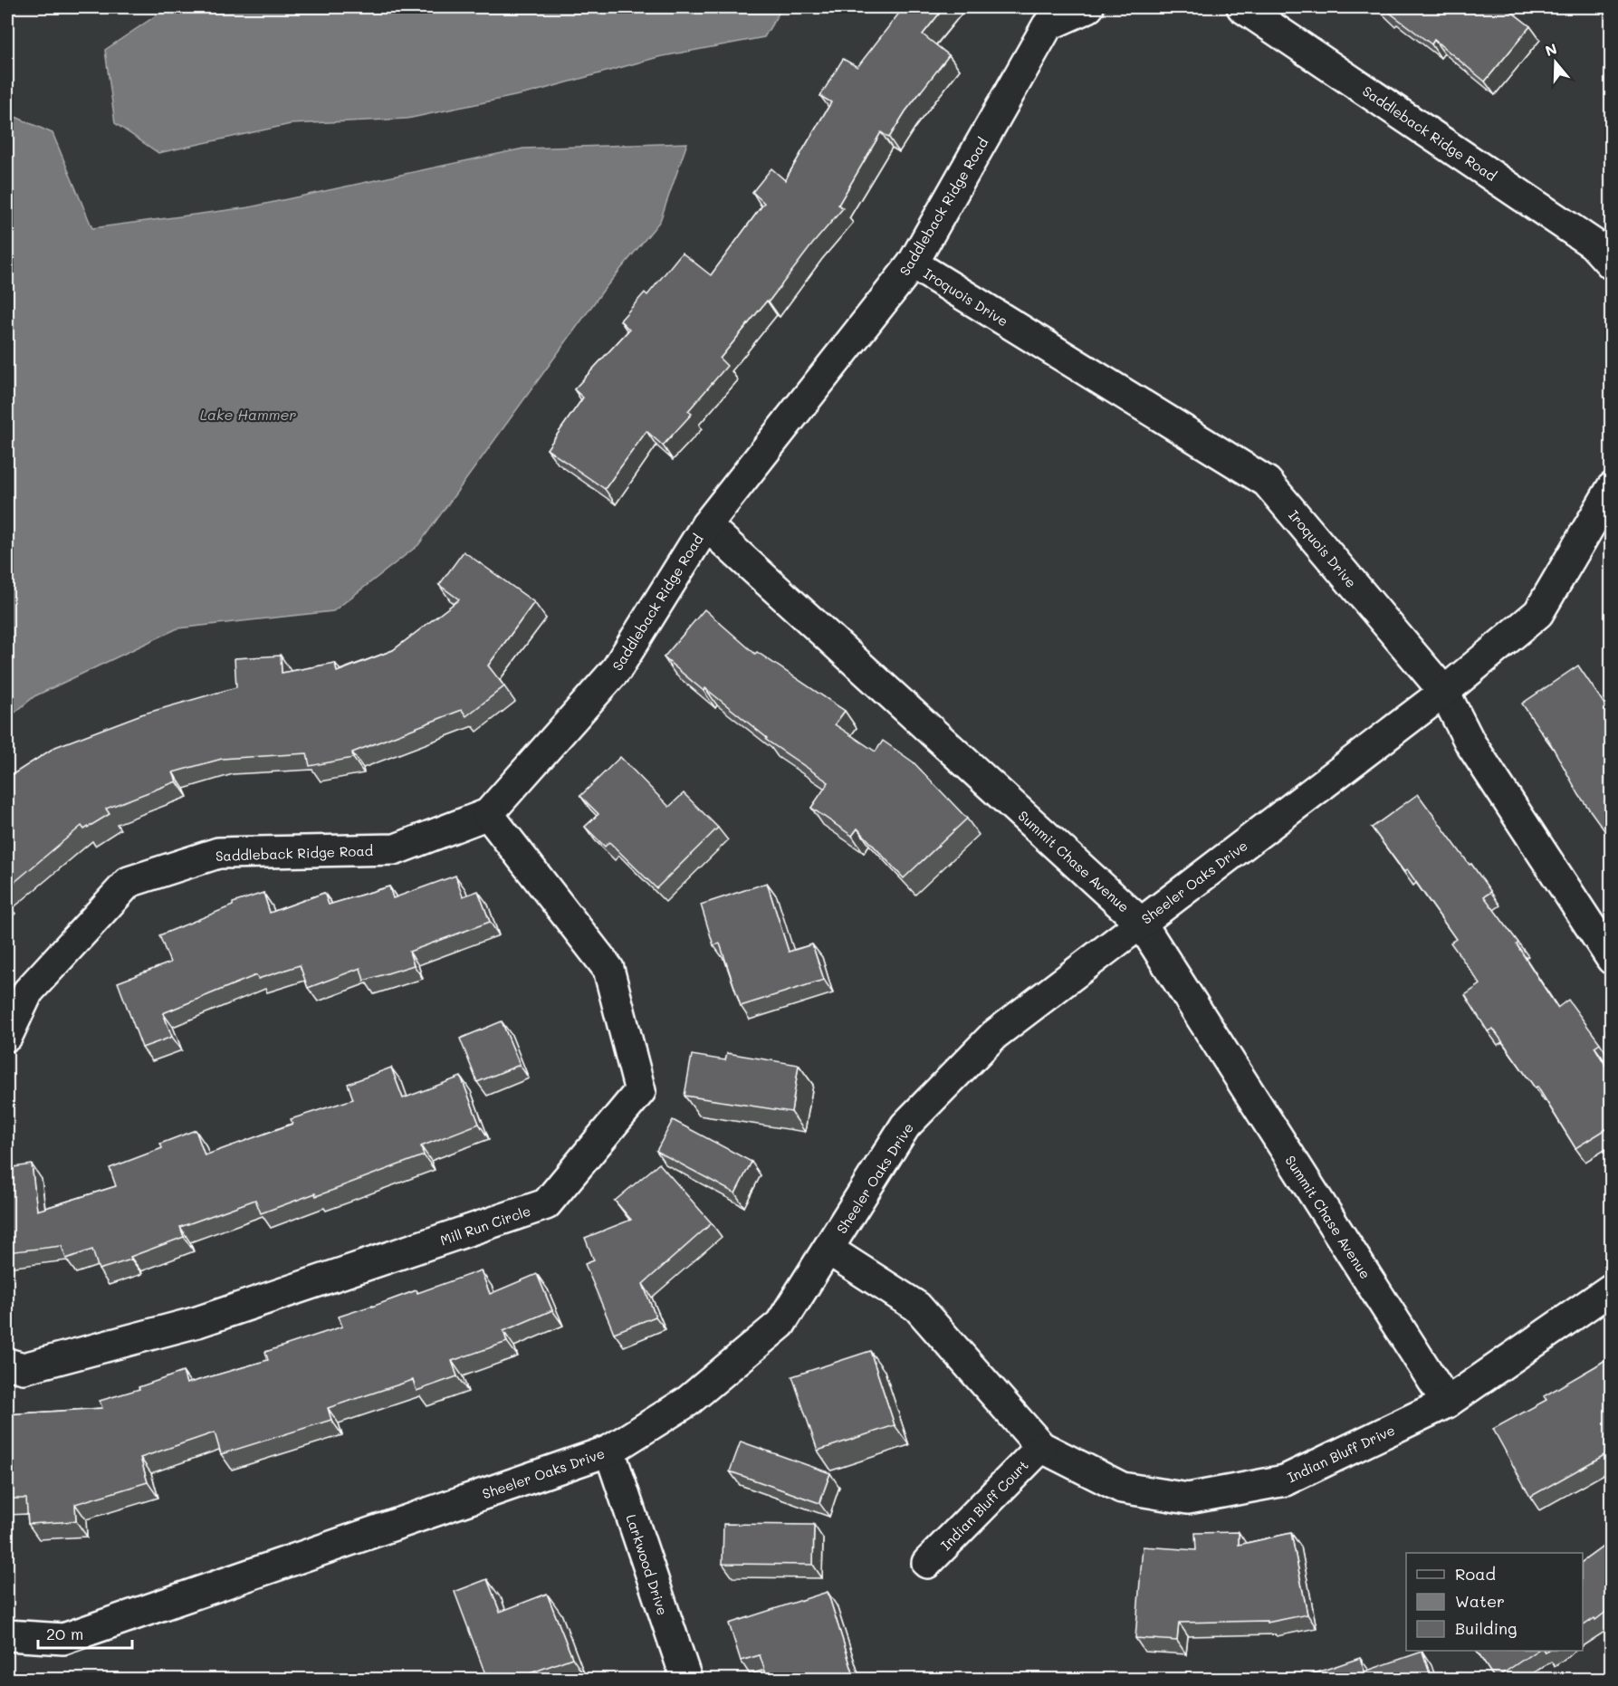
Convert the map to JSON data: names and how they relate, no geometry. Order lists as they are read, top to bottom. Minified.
{"streets":{"street":["Saddleback Ridge Road","Iroquois Drive","Summit Chase Avenue","Sheeler Oaks Drive","Mill Run Circle","Indian Bluff Drive","Indian Bluff Court","Larkwood Drive"]},"crossings":[["Saddleback Ridge Road","Iroquois Drive"],["Saddleback Ridge Road","Summit Chase Avenue"],["Saddleback Ridge Road","Mill Run Circle"],["Iroquois Drive","Sheeler Oaks Drive"],["Summit Chase Avenue","Sheeler Oaks Drive"],["Summit Chase Avenue","Indian Bluff Drive"],["Sheeler Oaks Drive","Indian Bluff Drive"],["Sheeler Oaks Drive","Larkwood Drive"],["Indian Bluff Drive","Indian Bluff Court"]],"water":["Lake Hammer"],"legend":["Road","Water","Building"],"scale_bar":"20 m","north":"top"}
